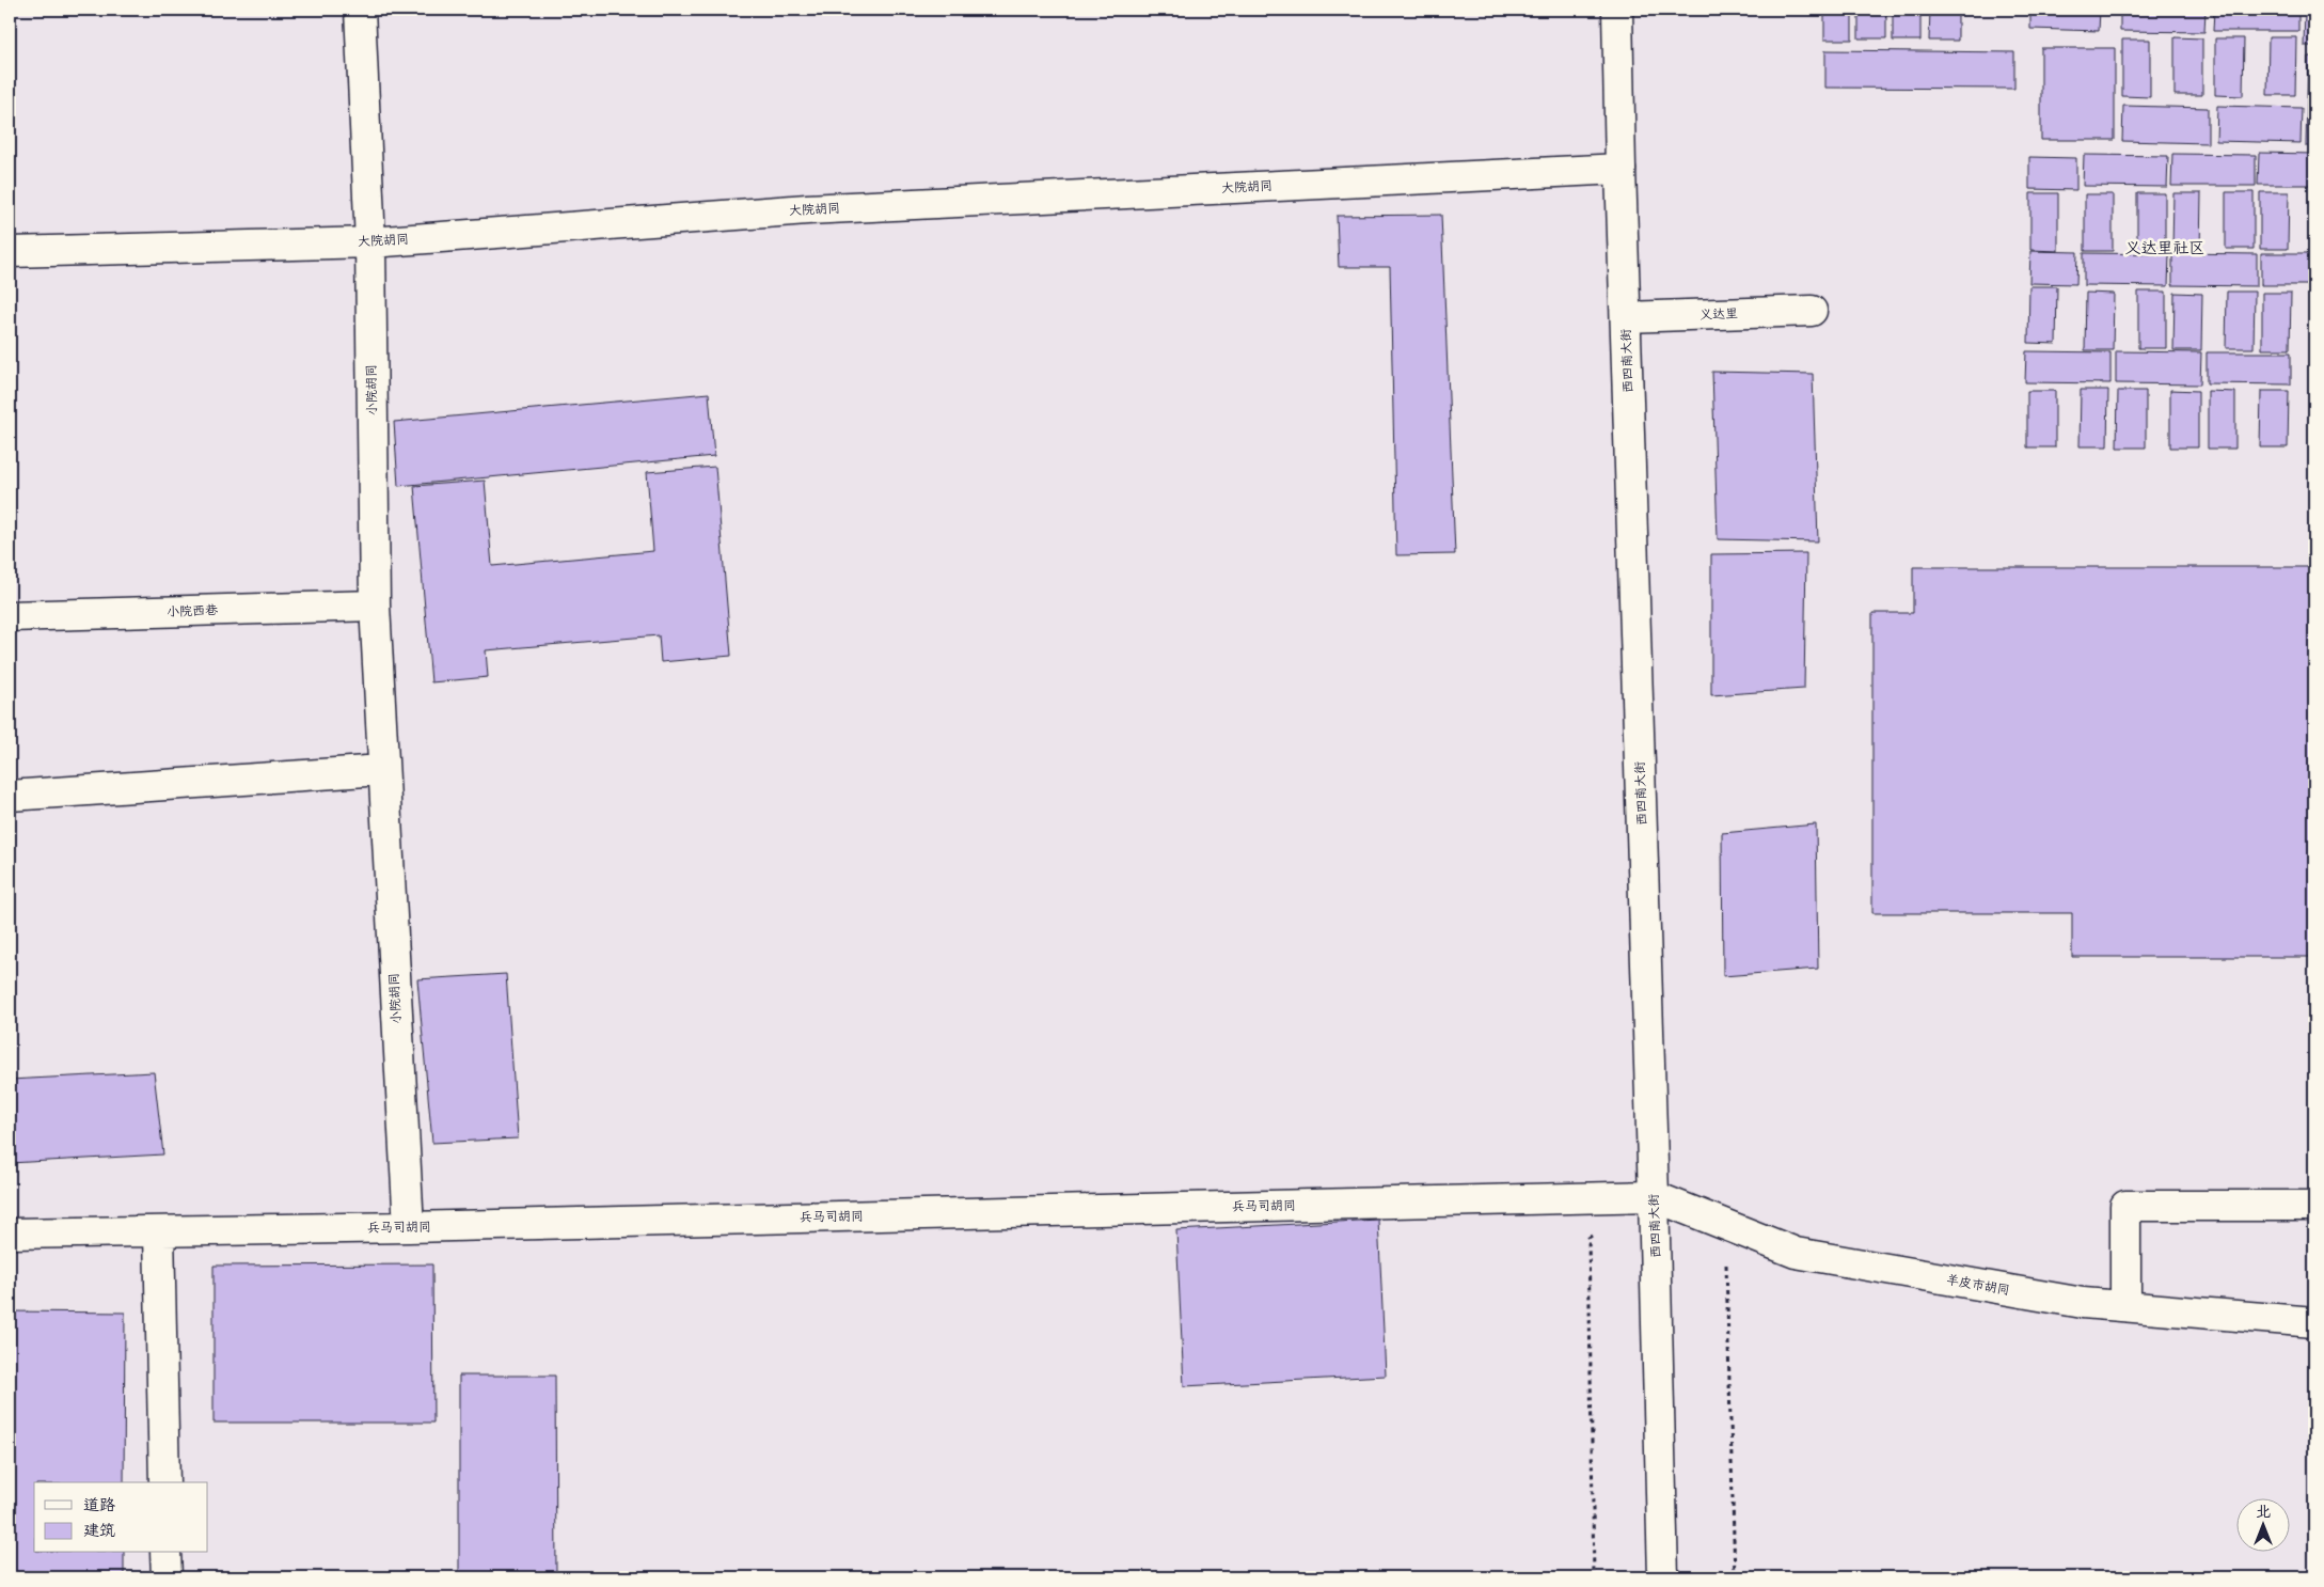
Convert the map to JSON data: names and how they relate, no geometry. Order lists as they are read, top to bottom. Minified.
{"streets":{"main road":["大院胡同","义达里","西四南大街","小院胡同","小院西巷","兵马司胡同","羊皮市胡同"]},"crossings":[["大院胡同","西四南大街"],["大院胡同","小院胡同"],["义达里","西四南大街"],["西四南大街","兵马司胡同"],["西四南大街","羊皮市胡同"],["小院胡同","小院西巷"],["小院胡同","兵马司胡同"],["兵马司胡同","羊皮市胡同"]],"districts":["义达里社区"],"legend":["道路","建筑"],"north":"top"}
